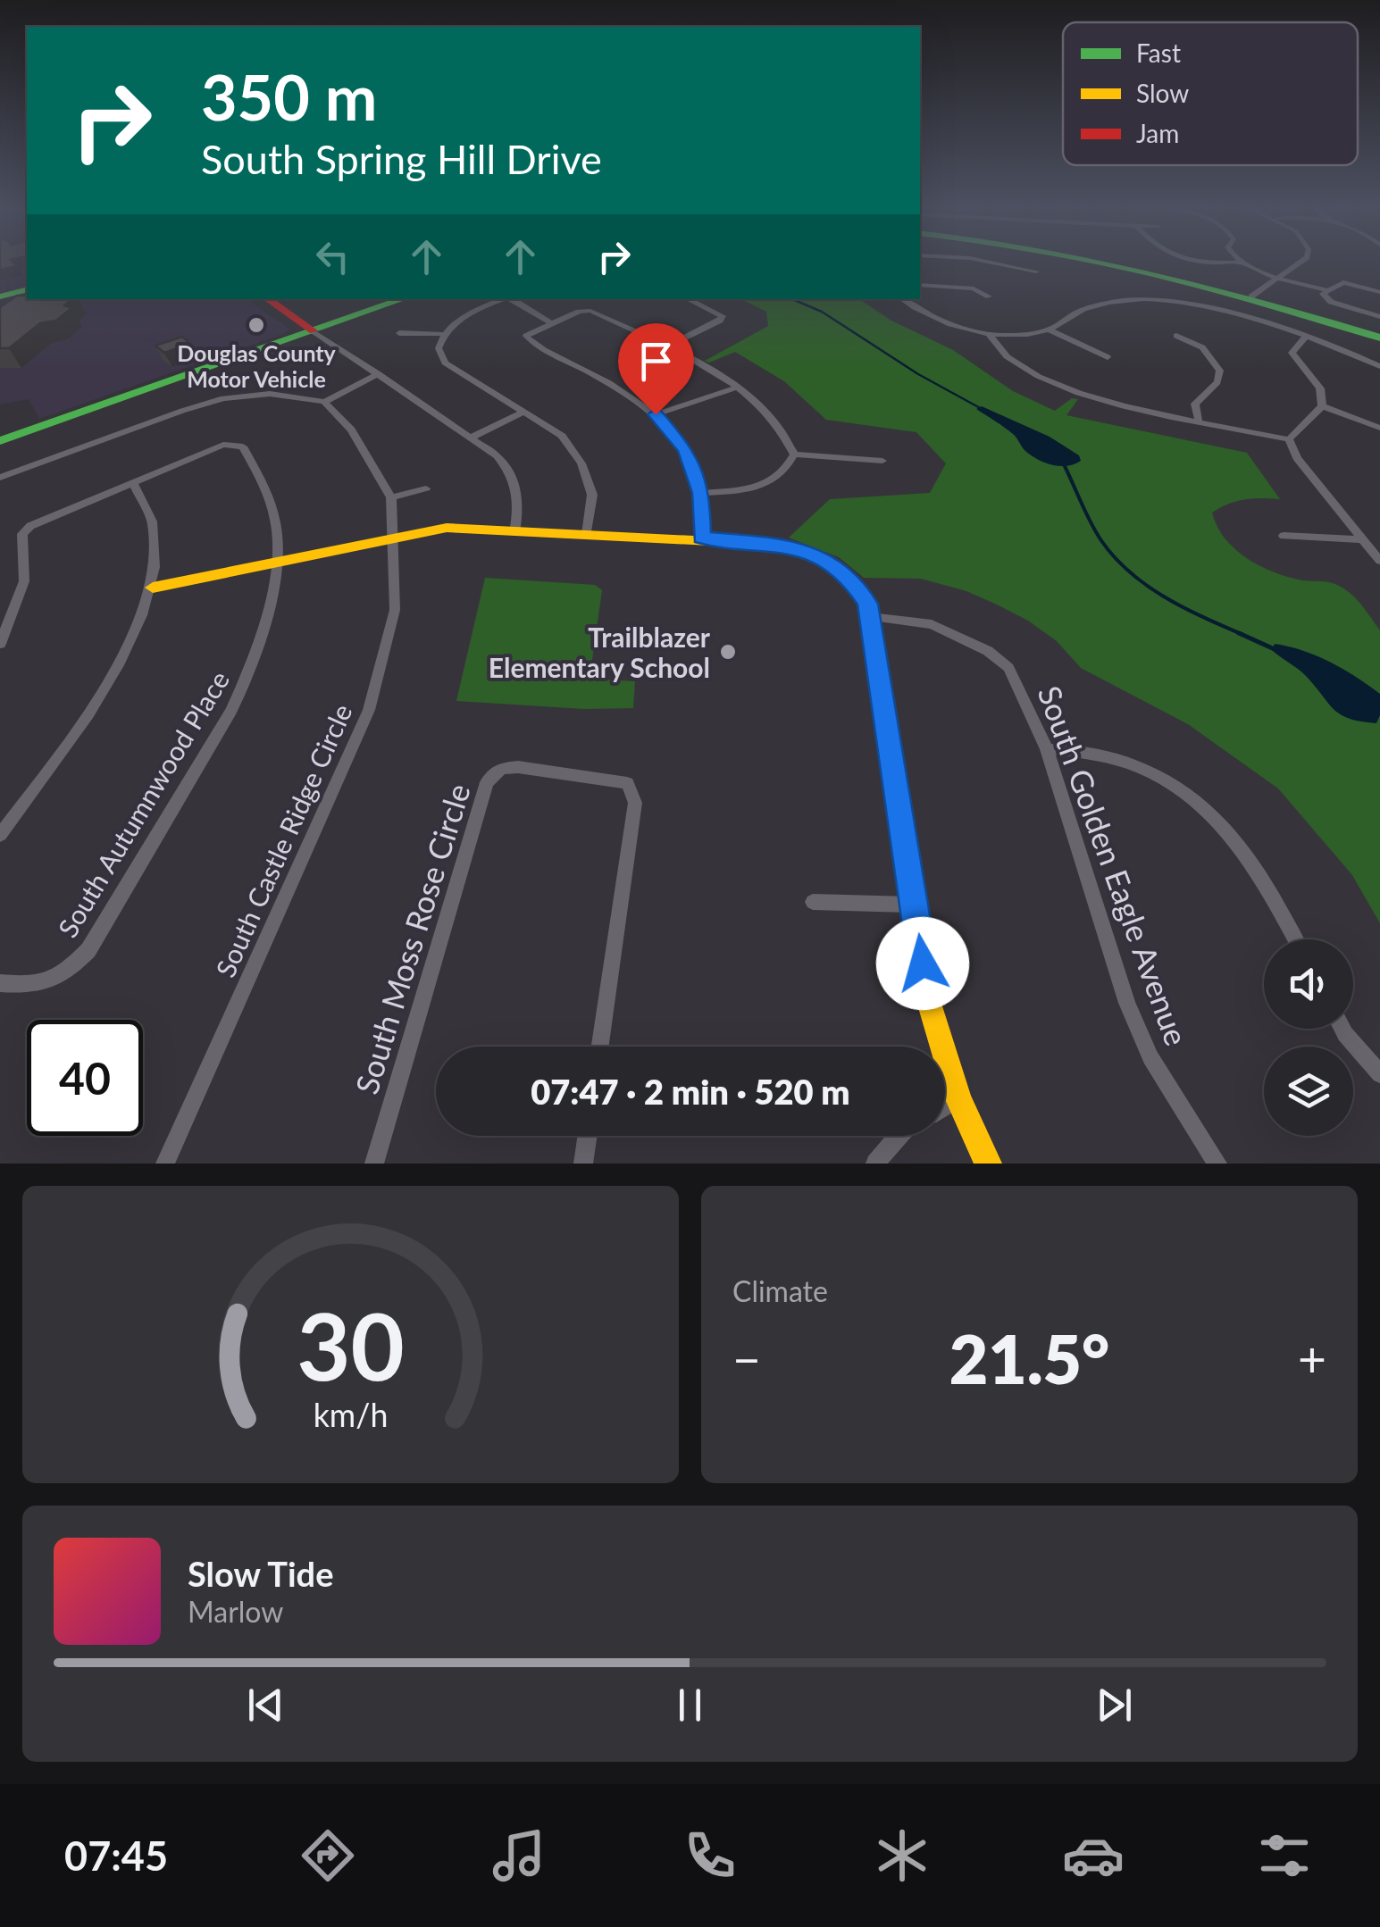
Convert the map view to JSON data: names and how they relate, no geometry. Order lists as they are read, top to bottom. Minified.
{"streets":{"street":["South Autumnwood Place","South Castle Ridge Circle","South Golden Eagle Avenue","South Moss Rose Circle"]},"places":["Douglas County Motor Vehicle","Trailblazer Elementary School"],"legend":["Fast","Slow","Jam"],"page":{"turn":["350 m","South Spring Hill Drive"],"limit":"40","trip":"07:47 · 2 min · 520 m","tile":"Climate","heat":["−","21.5°","+"],"song":["Slow Tide","Marlow"],"tabs":"07:45","gauge":["30","km/h"]}}
